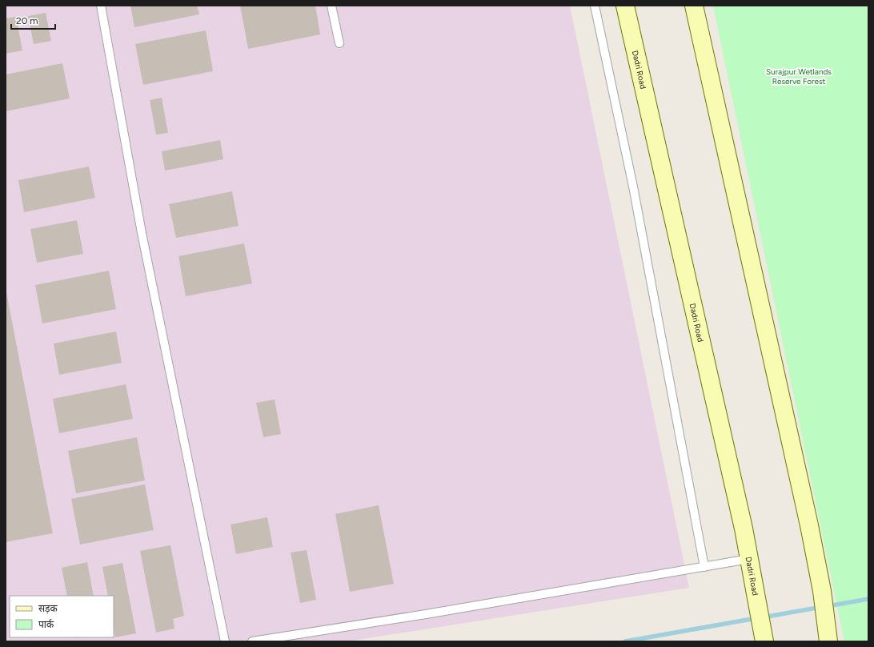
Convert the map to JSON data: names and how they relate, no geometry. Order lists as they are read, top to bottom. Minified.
{"streets":{"main road":["Dadri Road"]},"parks":["Surajpur Wetlands Reserve Forest"],"legend":["सड़क","पार्क"],"scale_bar":"20 m"}
